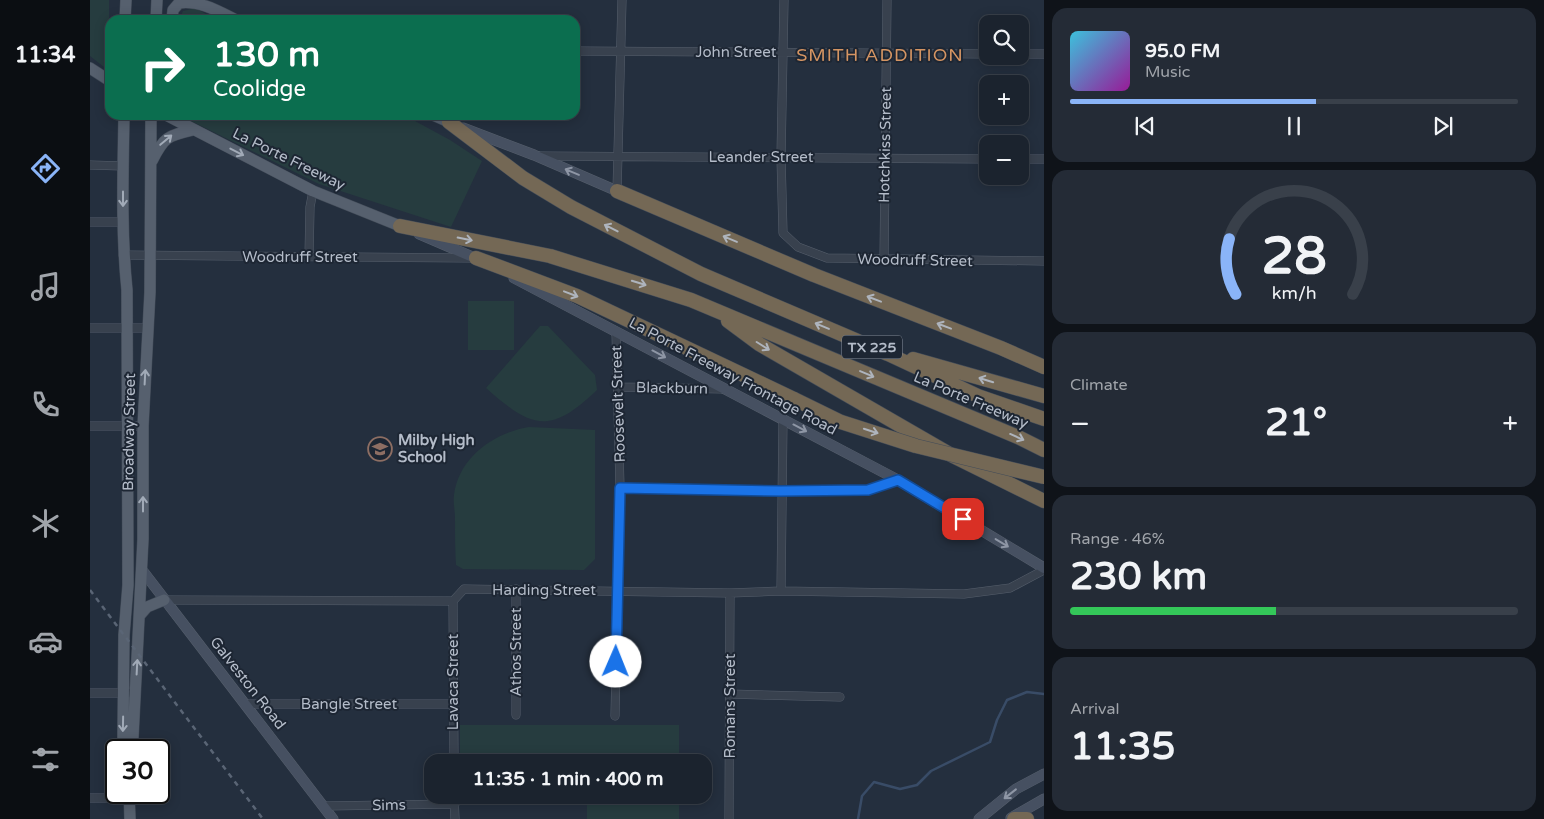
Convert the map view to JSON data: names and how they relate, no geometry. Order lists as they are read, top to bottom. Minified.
{"streets":{"highway":["La Porte Freeway","TX 225"],"main road":["La Porte Freeway Frontage Road","Broadway Street","Galveston Road"],"street":["John Street","Hotchkiss Street","Leander Street","Woodruff Street","Blackburn","Roosevelt Street","Harding Street","Athos Street","Lavaca Street","Bangle Street","Romans Street","Sims"]},"crossings":[["John Street","Hotchkiss Street"],["Hotchkiss Street","Leander Street"],["Hotchkiss Street","Woodruff Street"],["Leander Street","Woodruff Street"],["La Porte Freeway","La Porte Freeway Frontage Road"],["Woodruff Street","La Porte Freeway Frontage Road"],["Woodruff Street","Broadway Street"],["La Porte Freeway Frontage Road","Blackburn"],["La Porte Freeway Frontage Road","Roosevelt Street"],["La Porte Freeway Frontage Road","Harding Street"],["Blackburn","Roosevelt Street"],["Roosevelt Street","Harding Street"],["Broadway Street","Galveston Road"],["Harding Street","Athos Street"],["Harding Street","Lavaca Street"],["Harding Street","Romans Street"],["Lavaca Street","Bangle Street"],["Galveston Road","Bangle Street"],["Galveston Road","Sims"]],"one_way":["La Porte Freeway Frontage Road"],"districts":["SMITH ADDITION"],"places":{"school or university":["Milby High School"]},"page":{"tabs":"11:34","map_buttons":["+","−"],"turn":["130 m","Coolidge"],"song":["95.0 FM","Music"],"tile":["Climate",["Range · 46%","230 km"],["Arrival","11:35"]],"heat":["−","21°","+"],"limit":"30","trip":"11:35 · 1 min · 400 m","gauge":["28","km/h"]}}
